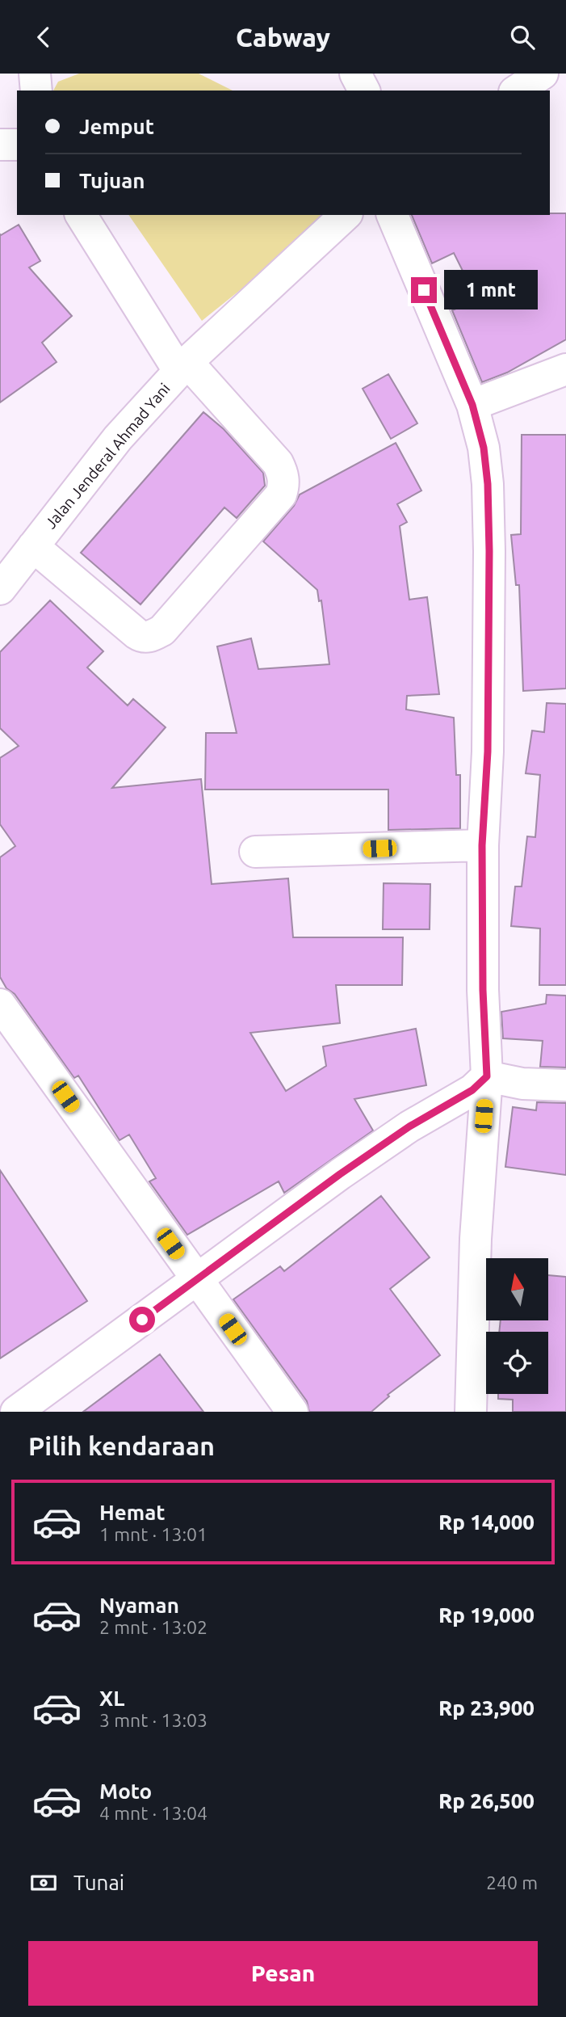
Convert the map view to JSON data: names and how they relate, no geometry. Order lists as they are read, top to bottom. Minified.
{"streets":{"street":["Jalan Jenderal Ahmad Yani"]},"north":"top","page":{"header":"Cabway","banner":["Jemput","Tujuan"],"bubble":"1 mnt","heading":"Pilih kendaraan","list":[{"name":"Hemat","note":"1 mnt · 13:01","value":"Rp 14,000"},{"name":"Nyaman","note":"2 mnt · 13:02","value":"Rp 19,000"},{"name":"XL","note":"3 mnt · 13:03","value":"Rp 23,900"},{"name":"Moto","note":"4 mnt · 13:04","value":"Rp 26,500"}],"pay":["Tunai","240 m"],"buttons":"Pesan"}}
